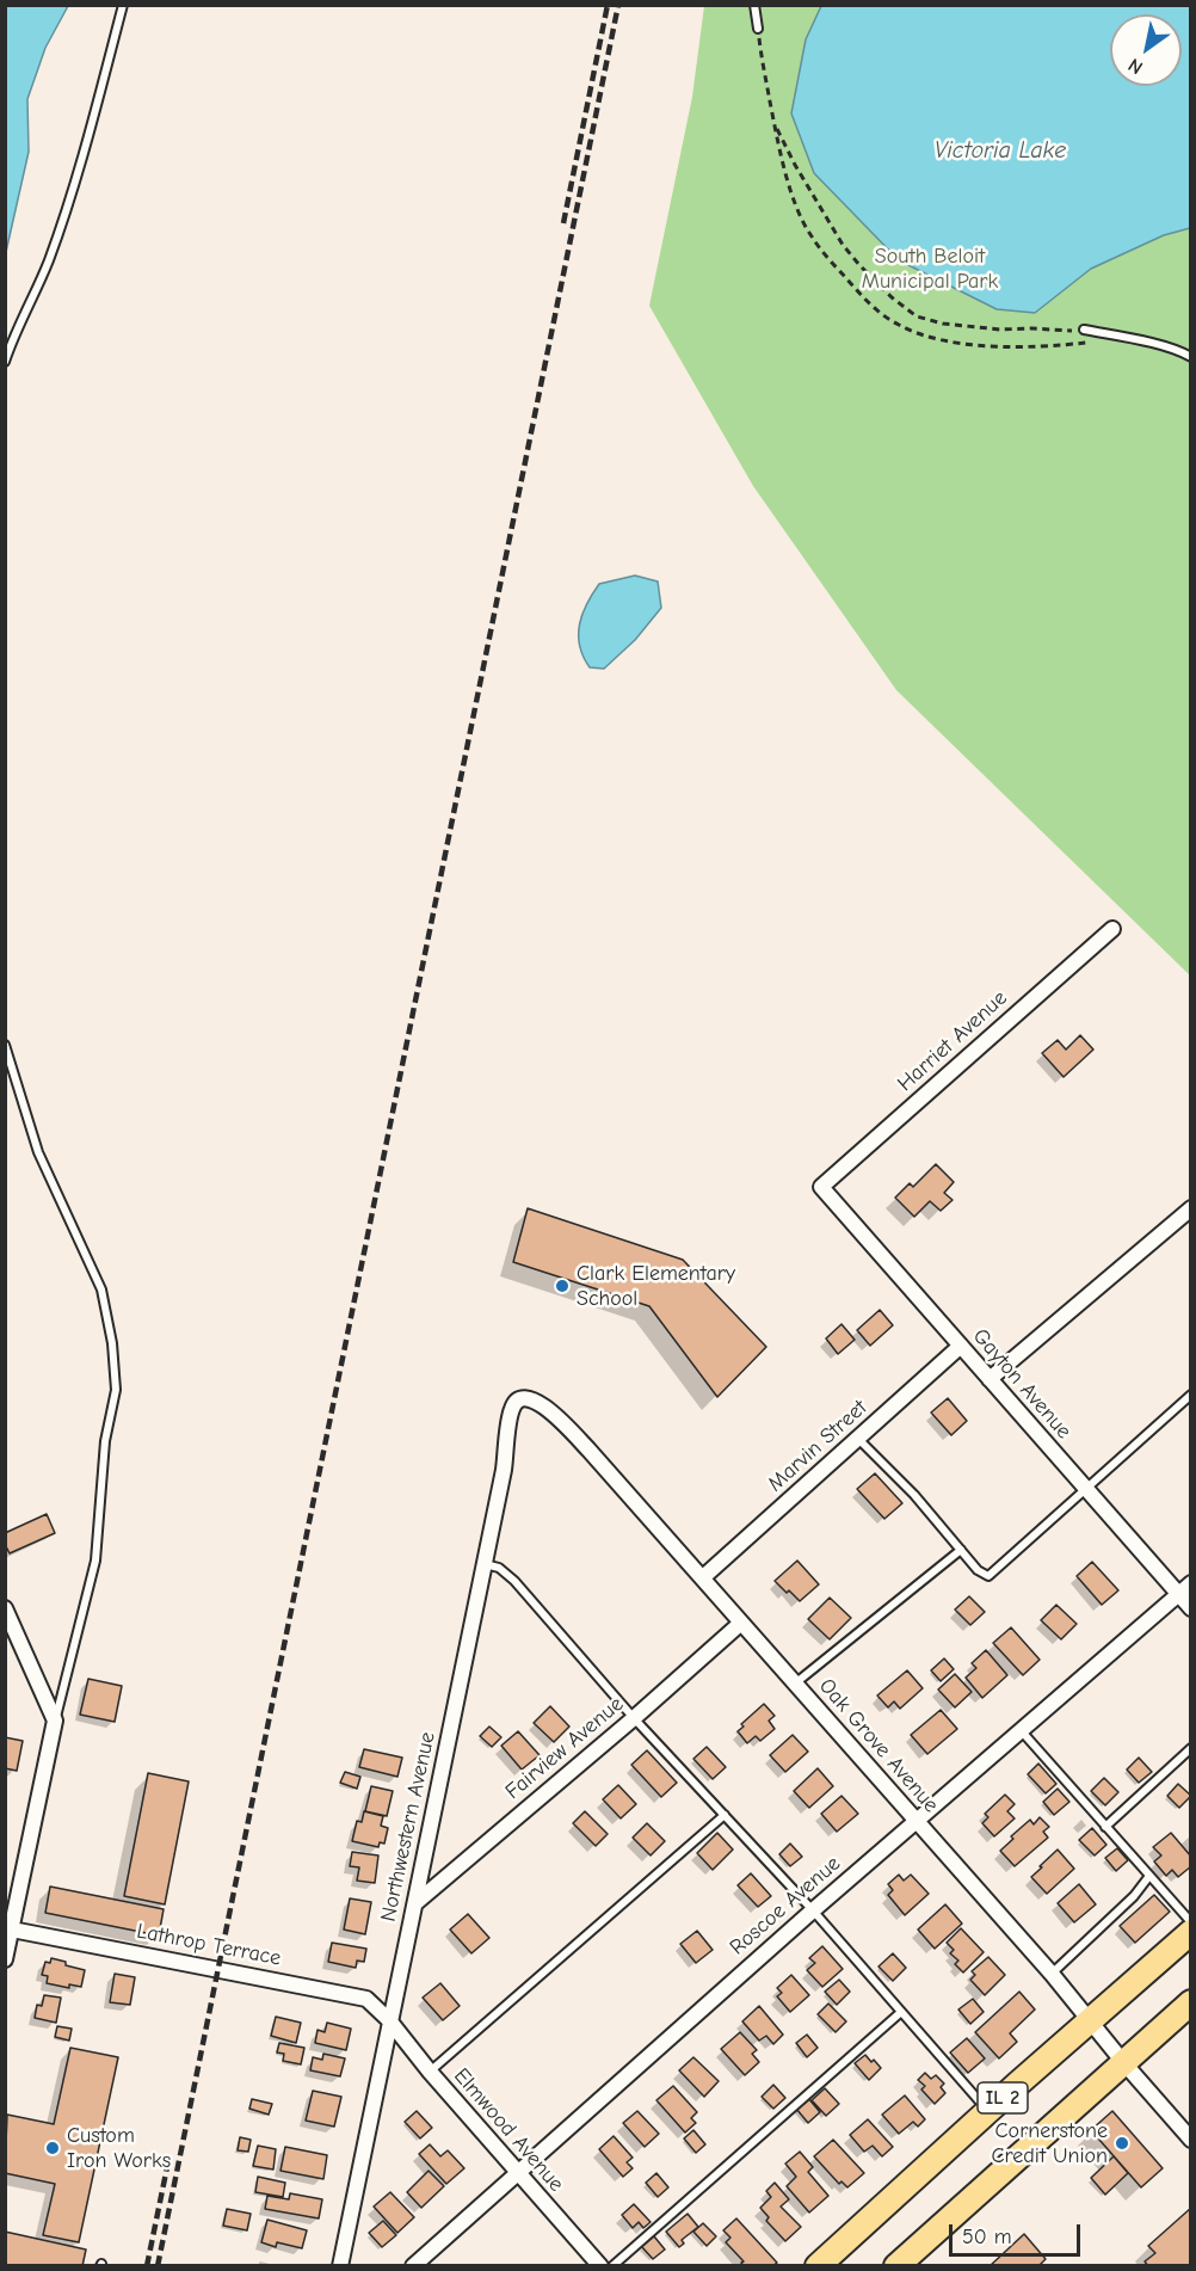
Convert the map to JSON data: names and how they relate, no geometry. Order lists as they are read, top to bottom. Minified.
{"streets":{"main road":["IL 2"],"street":["Harriet Avenue","Gayton Avenue","Marvin Street","Oak Grove Avenue","Fairview Avenue","Northwestern Avenue","Roscoe Avenue","Lathrop Terrace","Elmwood Avenue"]},"crossings":[["Harriet Avenue","Gayton Avenue"],["Gayton Avenue","Marvin Street"],["Gayton Avenue","Roscoe Avenue"],["Marvin Street","Oak Grove Avenue"],["Oak Grove Avenue","Fairview Avenue"],["Oak Grove Avenue","Northwestern Avenue"],["Oak Grove Avenue","Roscoe Avenue"],["Oak Grove Avenue","IL 2"],["Fairview Avenue","Northwestern Avenue"],["Northwestern Avenue","Lathrop Terrace"],["Northwestern Avenue","Elmwood Avenue"],["Roscoe Avenue","Elmwood Avenue"],["Lathrop Terrace","Elmwood Avenue"]],"water":["Victoria Lake"],"parks":["South Beloit Municipal Park"],"places":["Clark Elementary School","Cornerstone Credit Union","Custom Iron Works"],"scale_bar":"50 m","north":"bottom left"}
